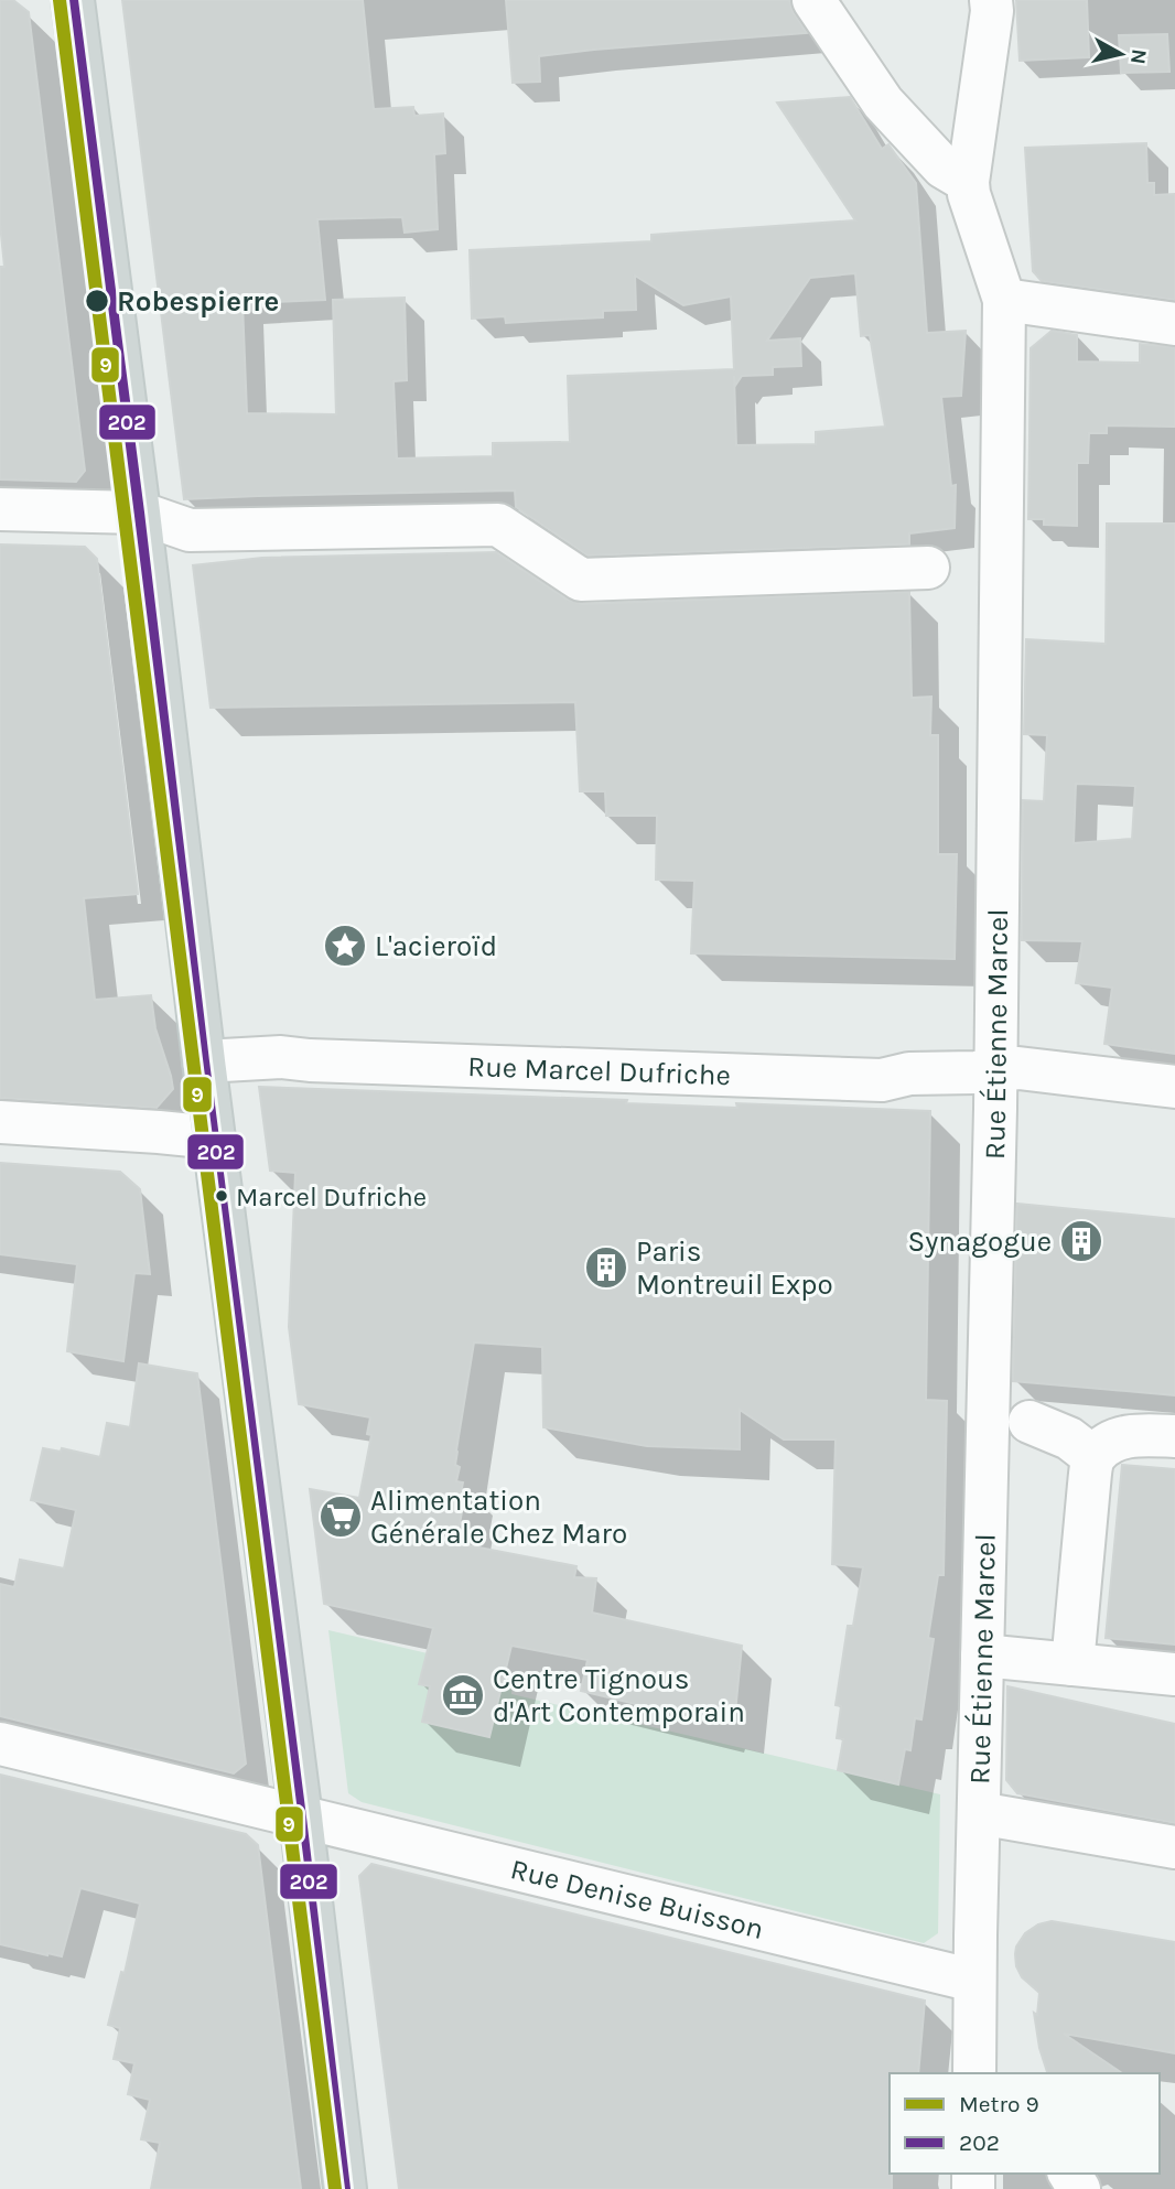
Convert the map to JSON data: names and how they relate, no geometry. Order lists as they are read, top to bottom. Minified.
{"streets":{"street":["Rue Étienne Marcel","Rue Marcel Dufriche","Rue Denise Buisson"]},"crossings":[["Rue Étienne Marcel","Rue Marcel Dufriche"],["Rue Étienne Marcel","Rue Denise Buisson"]],"places":{"other":["Robespierre","Marcel Dufriche"],"place":["L'acieroïd"],"building":["Synagogue","Paris Montreuil Expo"],"supermarket":["Alimentation Générale Chez Maro"],"museum":["Centre Tignous d'Art Contemporain"]},"lines":["metro line 9","transit line 202"],"legend":["Metro 9","202"],"north":"right"}
